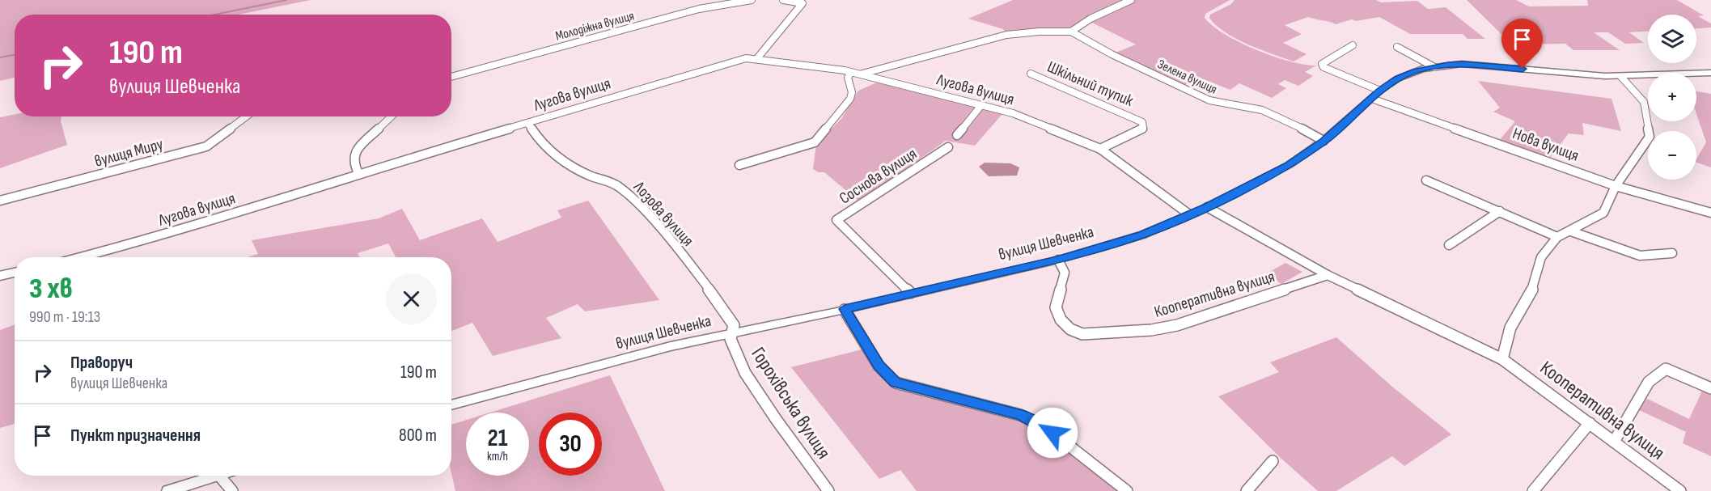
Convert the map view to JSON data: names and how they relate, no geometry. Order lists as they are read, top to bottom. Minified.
{"streets":{"street":["Молодіжна вулиця","Зелена вулиця","Шкільний тупик","Лугова вулиця","Нова вулиця","вулиця Миру","Соснова вулиця","Лозова вулиця","вулиця Шевченка","Кооперативна вулиця","Горохівська вулиця"]},"crossings":[["Зелена вулиця","вулиця Шевченка"],["Шкільний тупик","Лугова вулиця"],["Лугова вулиця","Лозова вулиця"],["Лугова вулиця","вулиця Шевченка"],["Нова вулиця","вулиця Шевченка"],["Соснова вулиця","вулиця Шевченка"],["Лозова вулиця","вулиця Шевченка"],["Лозова вулиця","Горохівська вулиця"],["вулиця Шевченка","Кооперативна вулиця"],["вулиця Шевченка","Горохівська вулиця"]],"page":{"map_buttons":["+","−"],"turn":["190 m","вулиця Шевченка"],"heading":["3 хв","990 m · 19:13"],"list":[{"name":"Праворуч","note":"вулиця Шевченка","value":"190 m"},{"name":"Пункт призначення","value":"800 m"}],"speed":"21 km/h","limit":"30"}}
